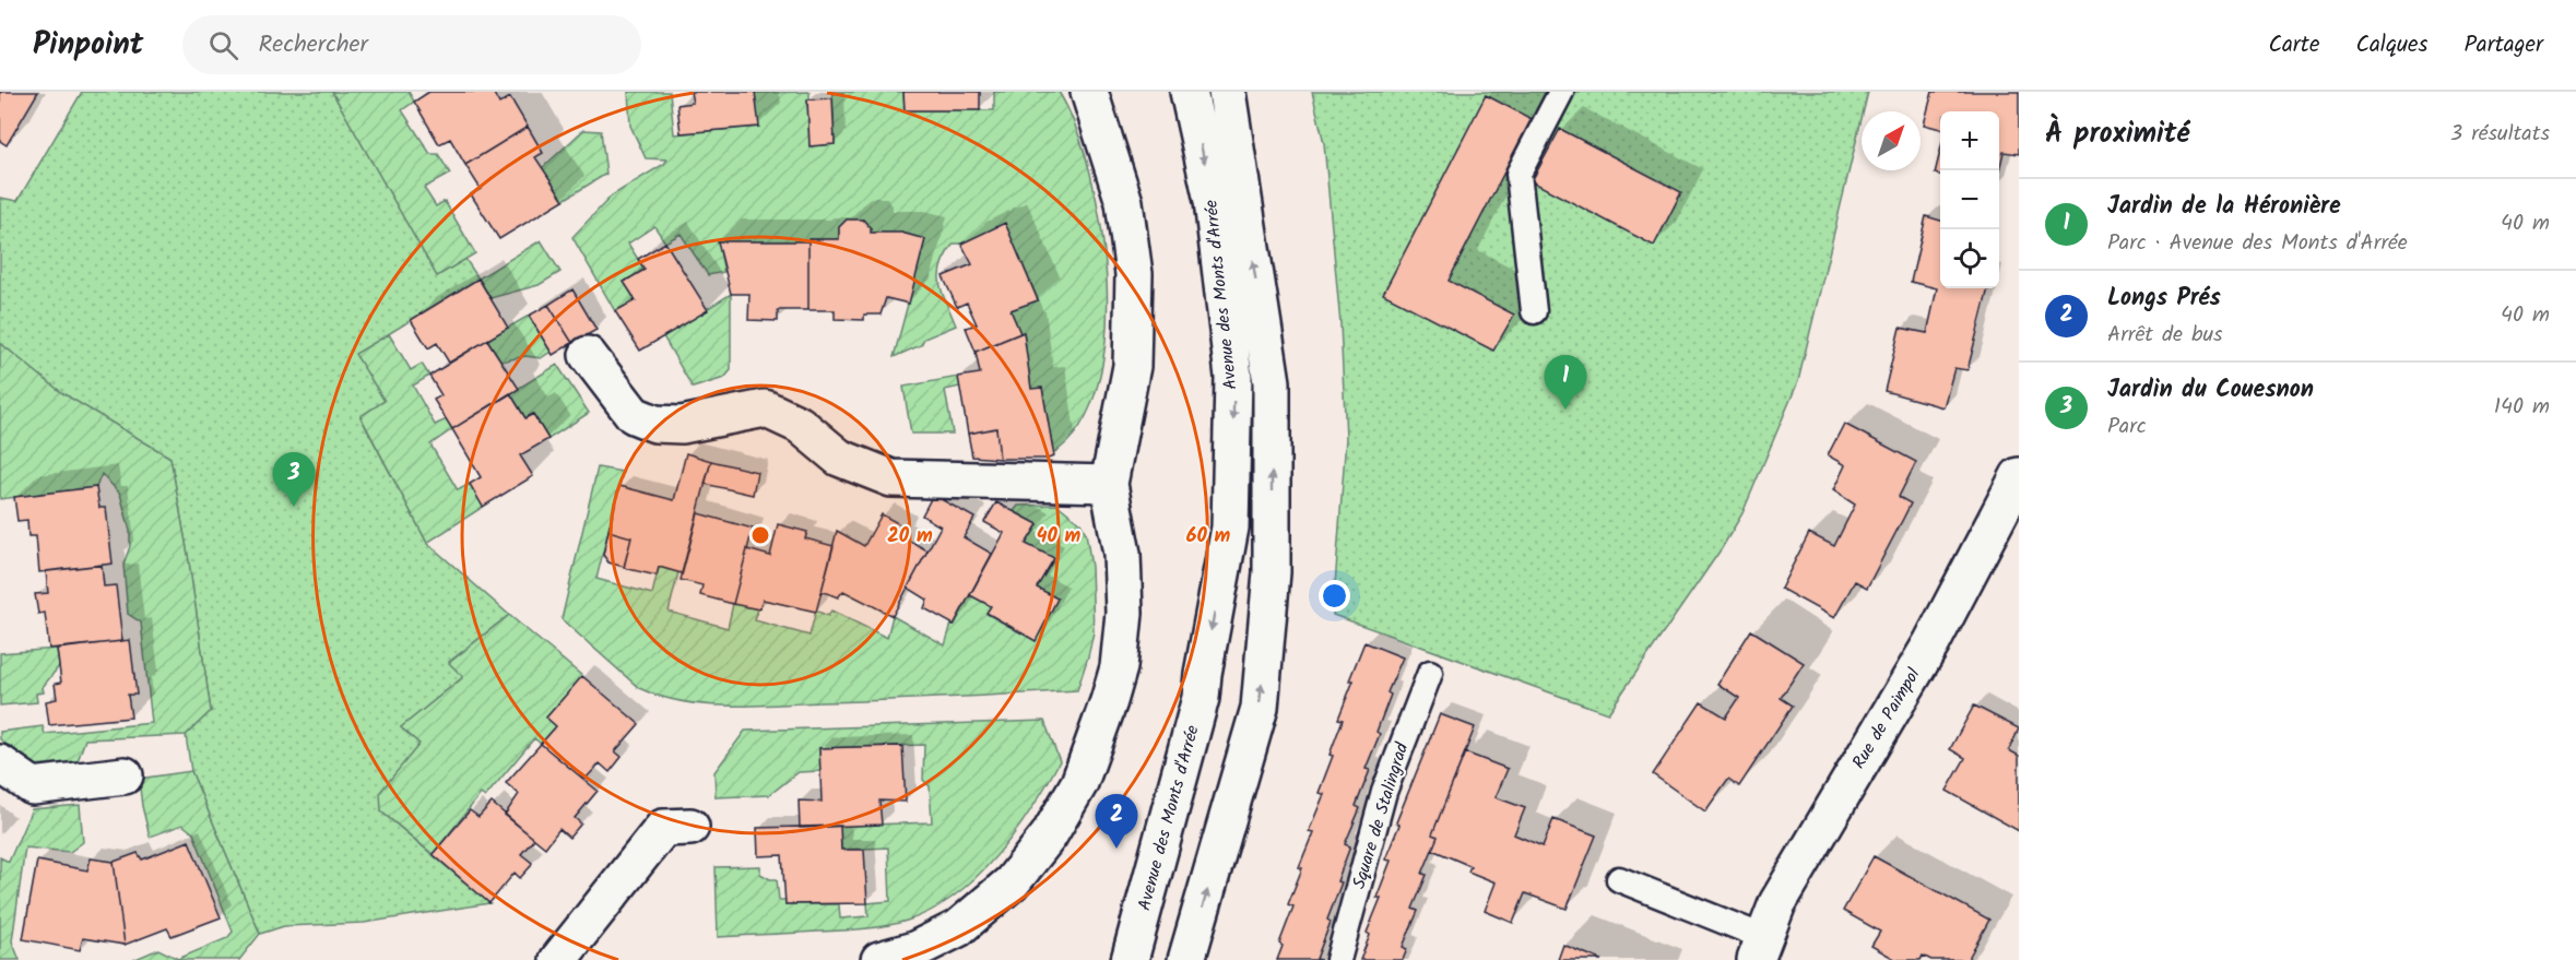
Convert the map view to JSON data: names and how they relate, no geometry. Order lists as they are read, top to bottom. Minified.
{"streets":{"street":["Avenue des Monts d'Arrée","Rue de Paimpol"],"lane":["Square de Stalingrad"]},"north":"top right","page":{"header":"Pinpoint","search":"Rechercher","nav":["Carte","Calques","Partager"],"heading":["À proximité","3 résultats"],"map_buttons":["+","−"],"list":[{"mark":"1","name":"Jardin de la Héronière","note":"Parc · Avenue des Monts d'Arrée","value":"40 m"},{"mark":"2","name":"Longs Prés","note":"Arrêt de bus","value":"40 m"},{"mark":"3","name":"Jardin du Couesnon","note":"Parc","value":"140 m"}],"pins":["1","3","2"]},"rings":["20 m","40 m","60 m"]}
